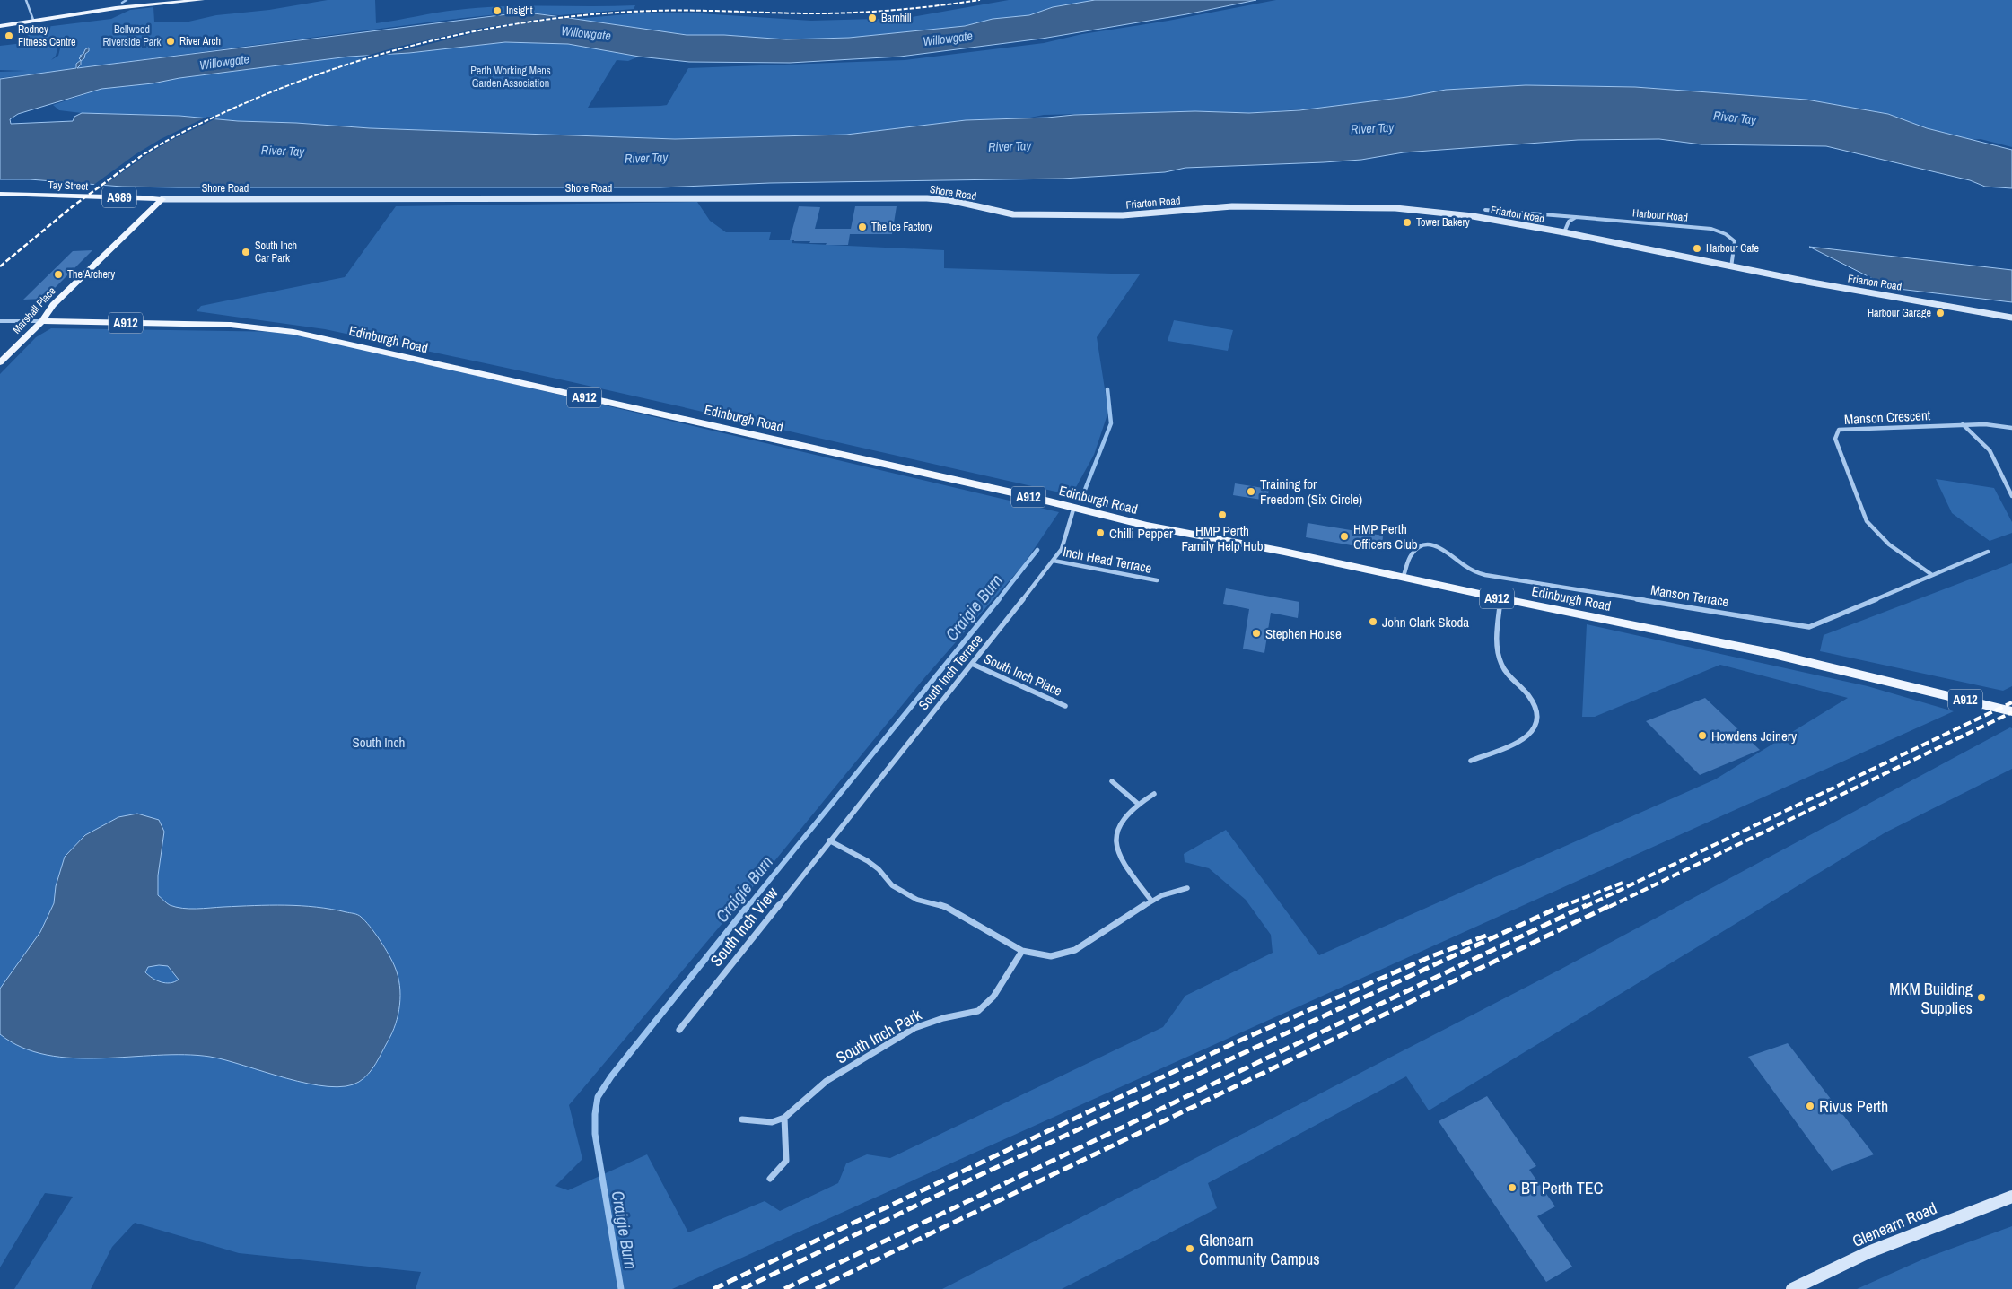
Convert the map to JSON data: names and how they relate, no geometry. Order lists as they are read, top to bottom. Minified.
{"streets":{"main road":["Tay Street","A989","Marshall Place","A912","Edinburgh Road"],"street":["Shore Road","Friarton Road","Harbour Road","Manson Crescent","Inch Head Terrace","Manson Terrace","South Inch Terrace","South Inch Place","South Inch View","South Inch Park","Glenearn Road"]},"crossings":[["Tay Street","Shore Road"],["Tay Street","Marshall Place"],["Shore Road","Friarton Road"],["Shore Road","Marshall Place"],["Friarton Road","Harbour Road"],["Marshall Place","Edinburgh Road"],["Edinburgh Road","Manson Terrace"],["Edinburgh Road","South Inch Terrace"],["Manson Crescent","Manson Terrace"],["Inch Head Terrace","South Inch Terrace"],["South Inch Terrace","South Inch Place"],["South Inch Terrace","South Inch View"]],"water":["Willowgate","River Tay","Craigie Burn"],"parks":["Bellwood Riverside Park","Perth Working Mens Garden Association","South Inch"],"places":["Insight","Barnhill","Rodney Fitness Centre","River Arch","Tower Bakery","The Ice Factory","Harbour Cafe","South Inch Car Park","The Archery","Harbour Garage","Training for Freedom (Six Circle)","HMP Perth Family Help Hub","Chilli Pepper","HMP Perth Officers Club","John Clark Skoda","Stephen House","Howdens Joinery","MKM Building Supplies","Rivus Perth","BT Perth TEC","Glenearn Community Campus"]}
